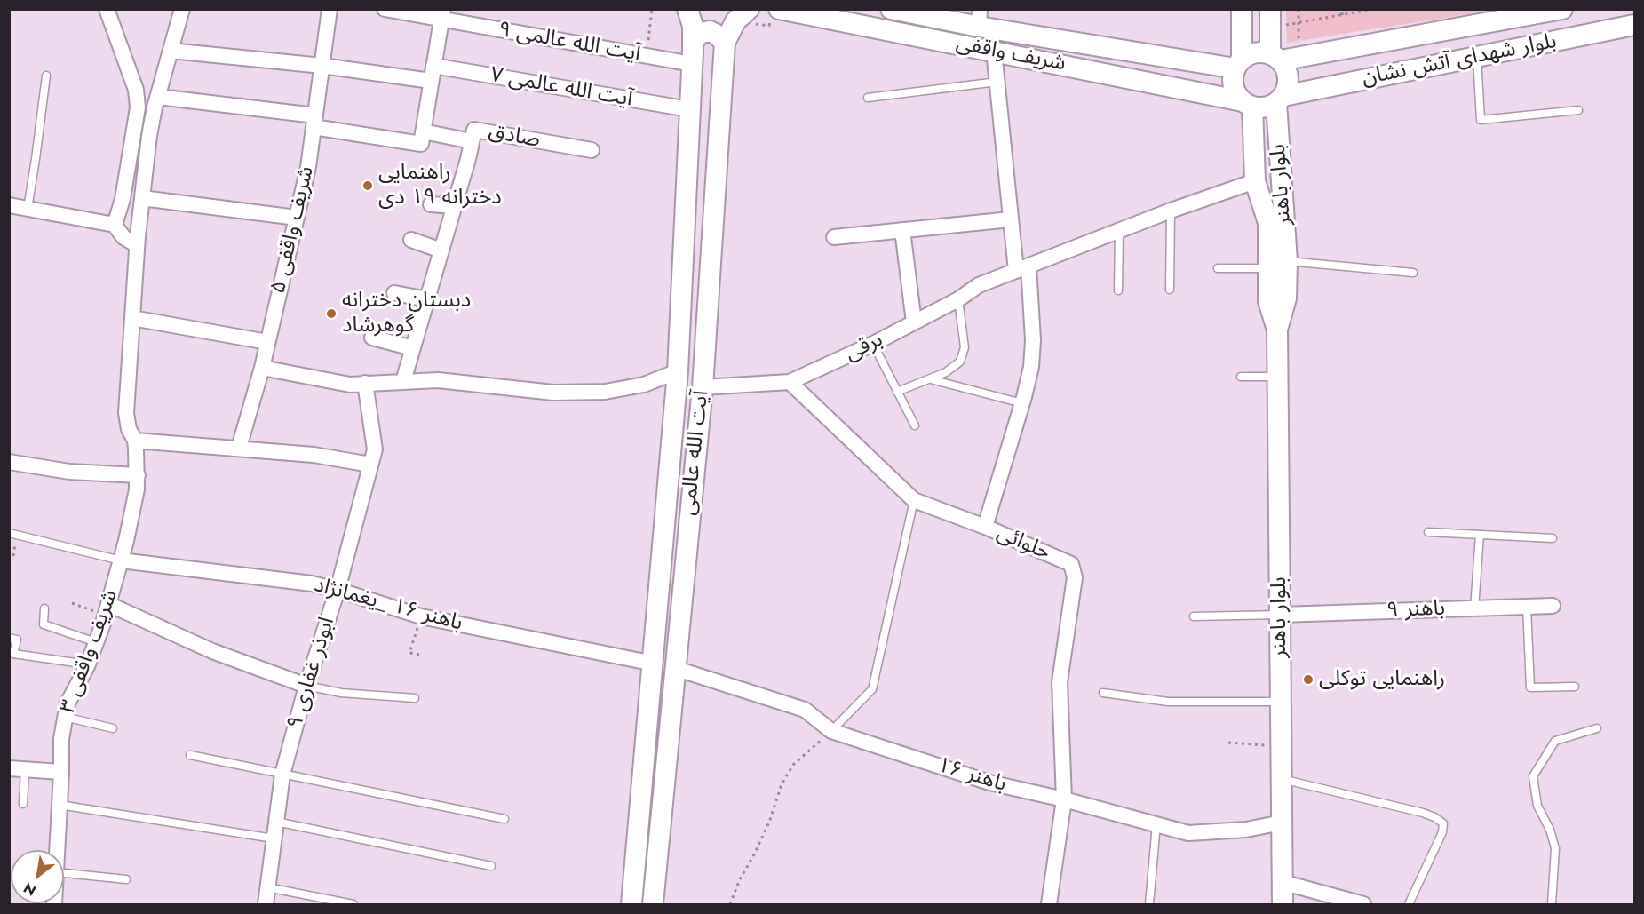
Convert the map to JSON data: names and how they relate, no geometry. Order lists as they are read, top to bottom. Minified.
{"streets":{"street":["آیت الله عالمی ۹","شریف واقفی","بلوار شهدای آتش نشان","آیت الله عالمی ۷","صادق","بلوار باهنر","شریف واقفی ۵","برقی","آیت الله عالمی","حلوائی","باهنر ۱۶ _یغمانژاد","باهنر ۹","شریف واقفی ۳","ابوذر غفاری ۹","باهنر ۱۶"]},"crossings":[["آیت الله عالمی ۹","آیت الله عالمی"],["شریف واقفی","بلوار شهدای آتش نشان"],["شریف واقفی","بلوار باهنر"],["بلوار شهدای آتش نشان","بلوار باهنر"],["آیت الله عالمی ۷","شریف واقفی ۵"],["آیت الله عالمی ۷","آیت الله عالمی"],["بلوار باهنر","برقی"],["بلوار باهنر","باهنر ۹"],["بلوار باهنر","باهنر ۱۶"],["برقی","آیت الله عالمی"],["برقی","حلوائی"],["آیت الله عالمی","باهنر ۱۶ _یغمانژاد"],["آیت الله عالمی","باهنر ۱۶"],["حلوائی","باهنر ۱۶"],["باهنر ۱۶ _یغمانژاد","شریف واقفی ۳"],["باهنر ۱۶ _یغمانژاد","ابوذر غفاری ۹"]],"places":["راهنمایی دخترانه ۱۹ دی","دبستان دخترانه گوهرشاد","راهنمایی توکلی"],"north":"bottom left"}
